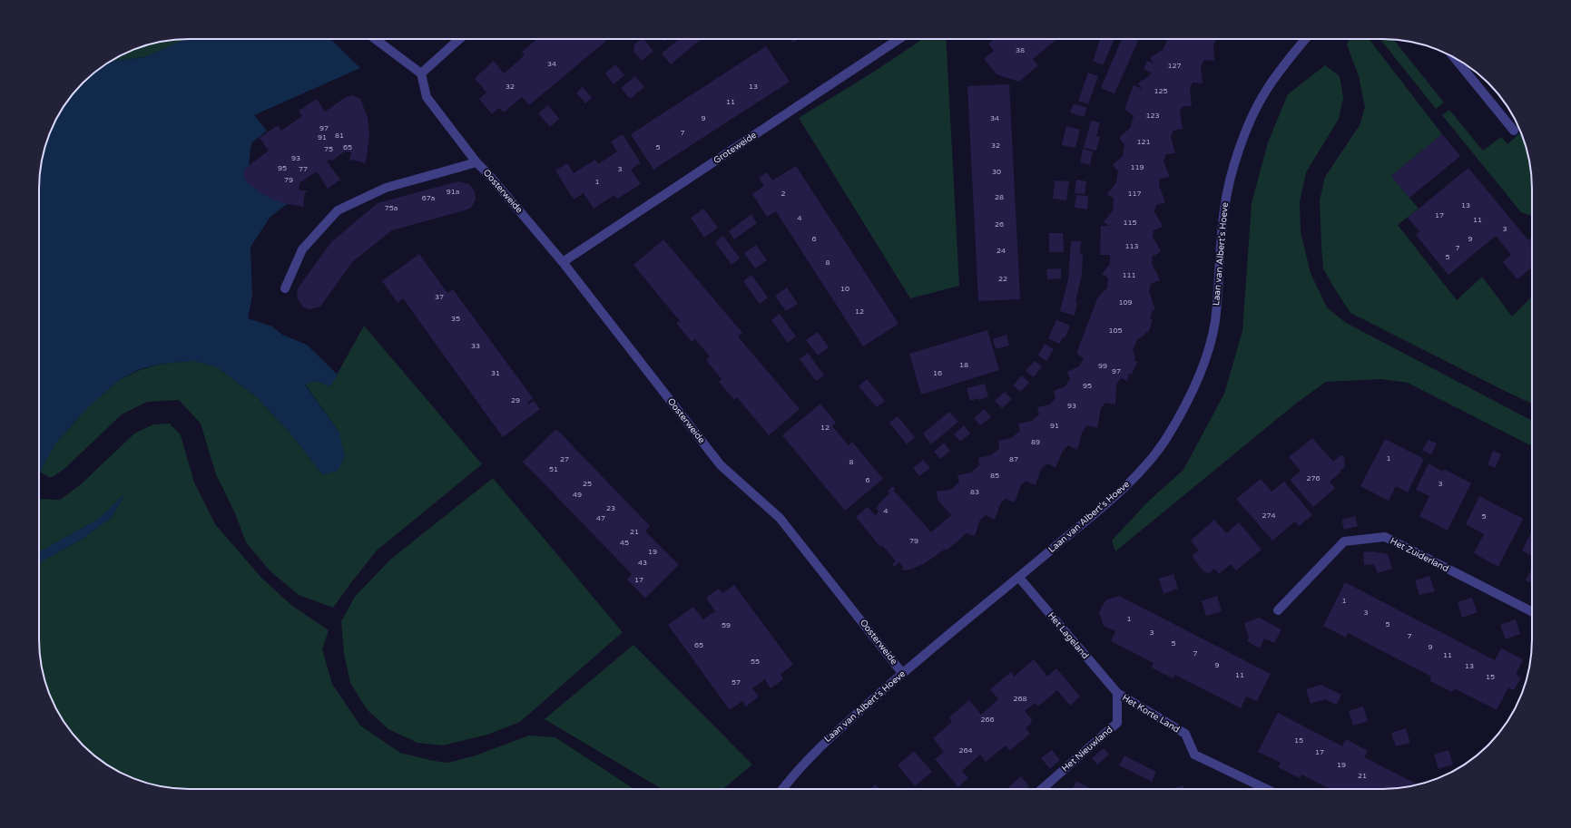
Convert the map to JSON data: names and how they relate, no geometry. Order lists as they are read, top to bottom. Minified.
{"streets":{"street":["Groteweide","Oosterweide","Laan van Albert's Hoeve","Het Zuiderland","Het Lageland","Het Korte Land","Het Nieuwland"]},"crossings":[["Groteweide","Oosterweide"],["Oosterweide","Laan van Albert's Hoeve"],["Laan van Albert's Hoeve","Het Lageland"],["Het Lageland","Het Korte Land"],["Het Lageland","Het Nieuwland"],["Het Korte Land","Het Nieuwland"]],"house_numbers":["38","34","127","32","13","125","11","123","9","34","97","7","81","91","121","32","65","5","75","93","119","95","77","3","30","79","1","91a","2","117","28","67a","13","75a","17","4","11","115","26","3","6","9","113","7","24","5","8","111","22","10","37","109","12","35","105","33","18","99","97","31","16","95","29","93","91","12","89","1","27","87","8","51","85","276","6","25","3","83","49","23","4","274","5","47","21","79","45","19","43","17","1","3","1","5","59","3","7","5","65","9","7","11","55","9","13","11","15","57","268","266","15","264","17","19","21"]}
